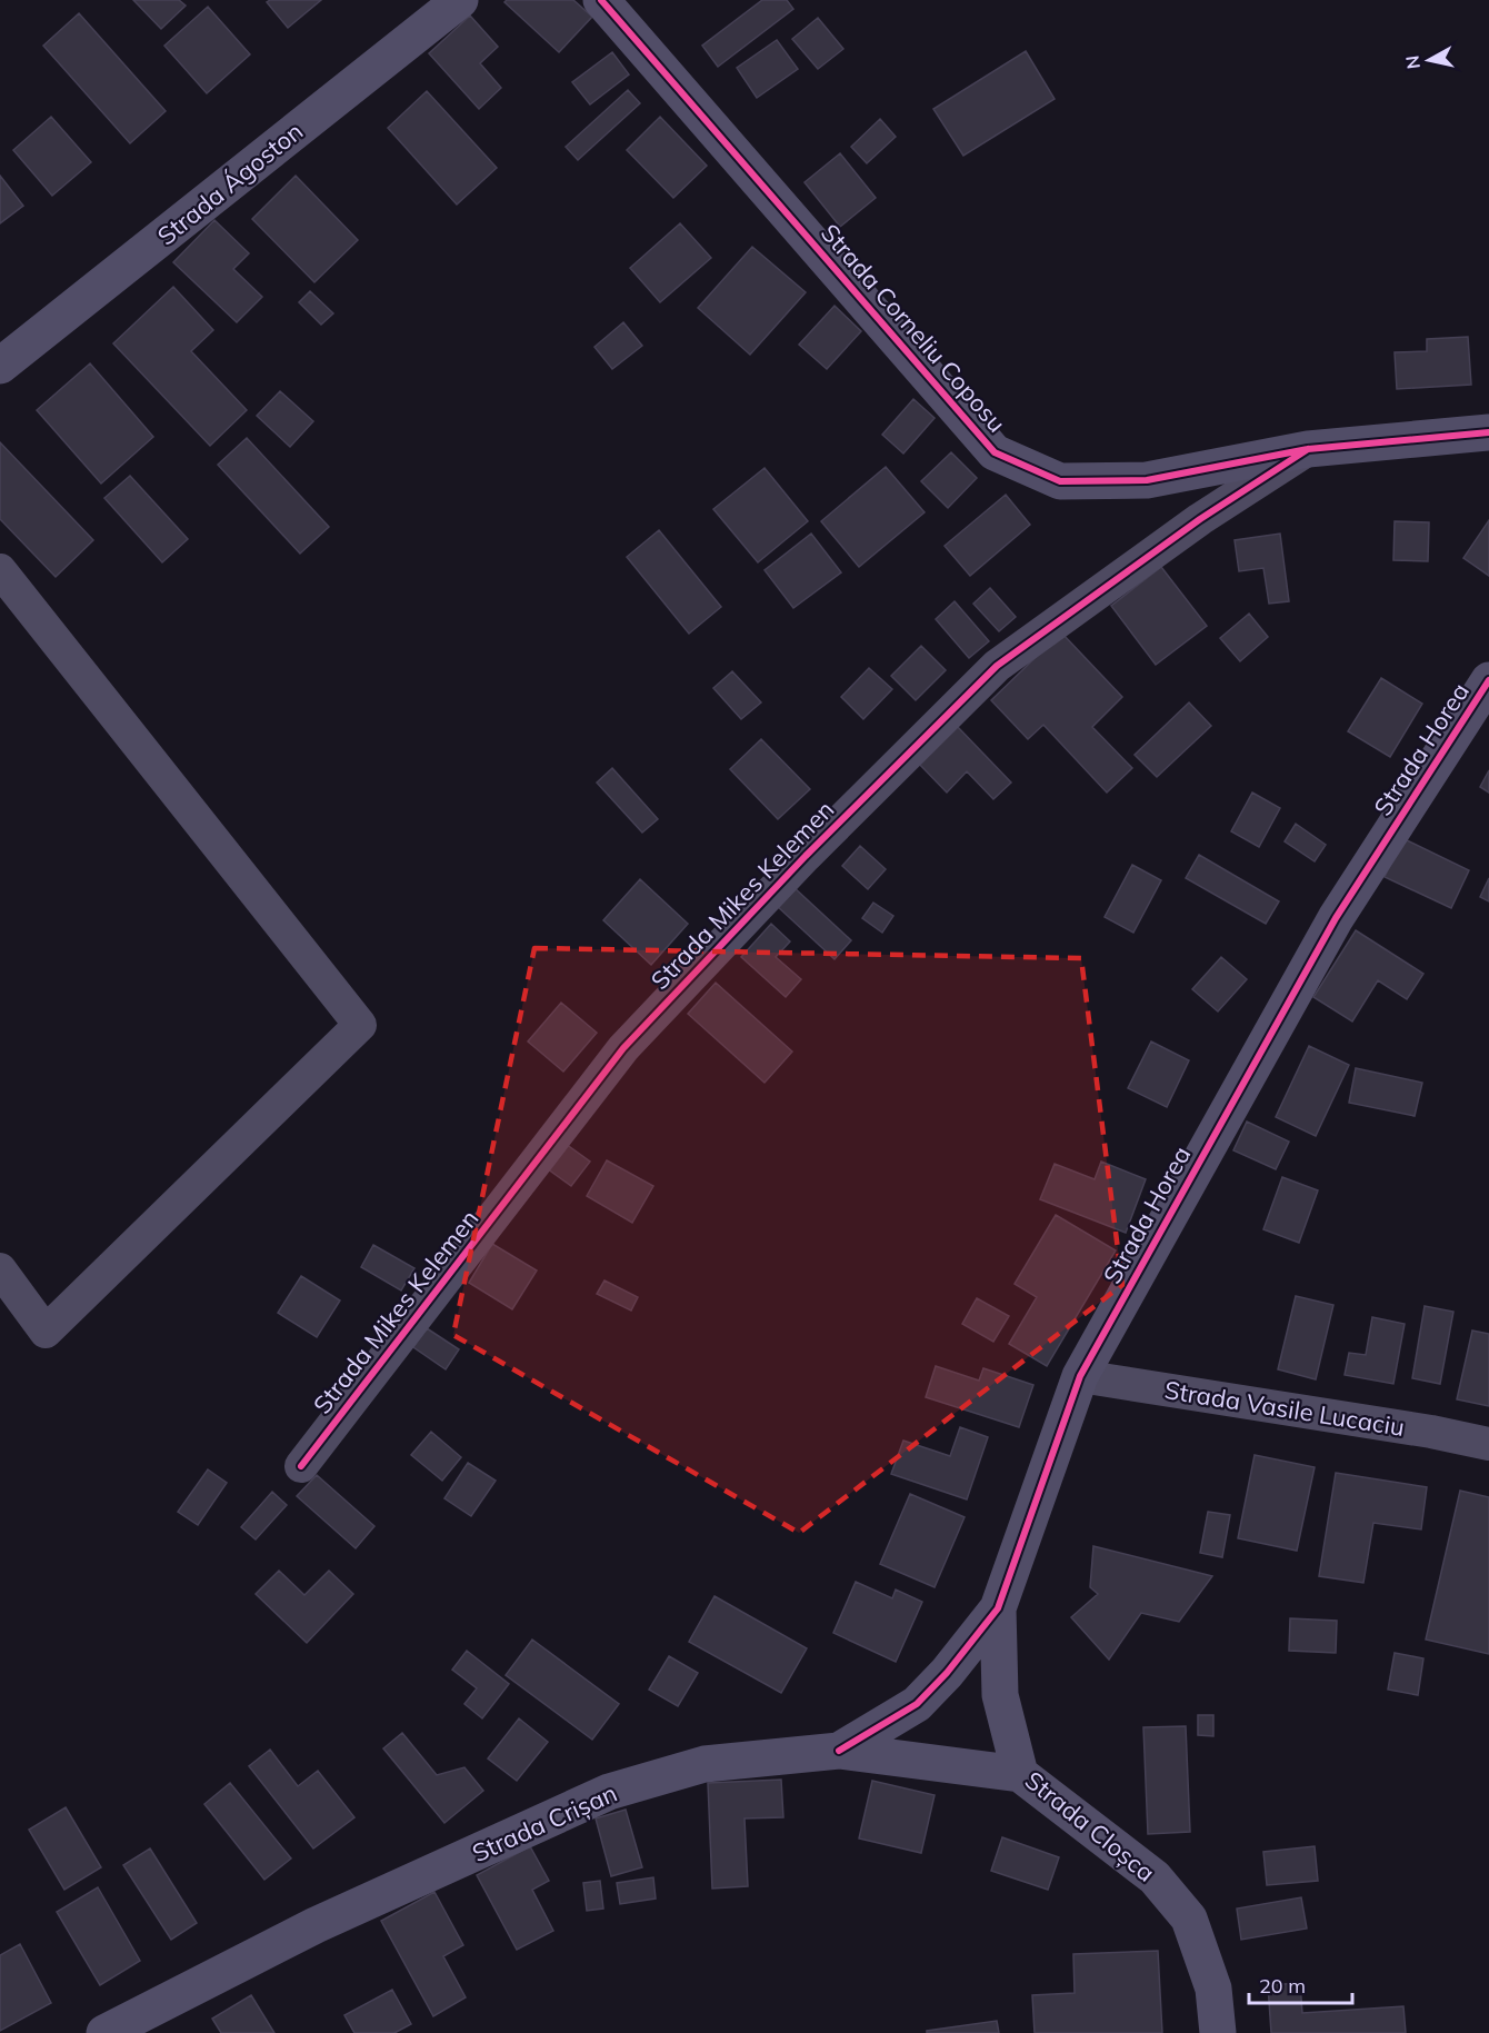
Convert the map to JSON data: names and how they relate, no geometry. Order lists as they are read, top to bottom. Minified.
{"streets":{"street":["Strada Ágoston","Strada Corneliu Coposu","Strada Horea","Strada Mikes Kelemen","Strada Vasile Lucaciu","Strada Crișan","Strada Cloșca"]},"crossings":[["Strada Corneliu Coposu","Strada Mikes Kelemen"],["Strada Horea","Strada Vasile Lucaciu"],["Strada Horea","Strada Crișan"],["Strada Horea","Strada Cloșca"],["Strada Crișan","Strada Cloșca"]],"scale_bar":"20 m","north":"left"}
